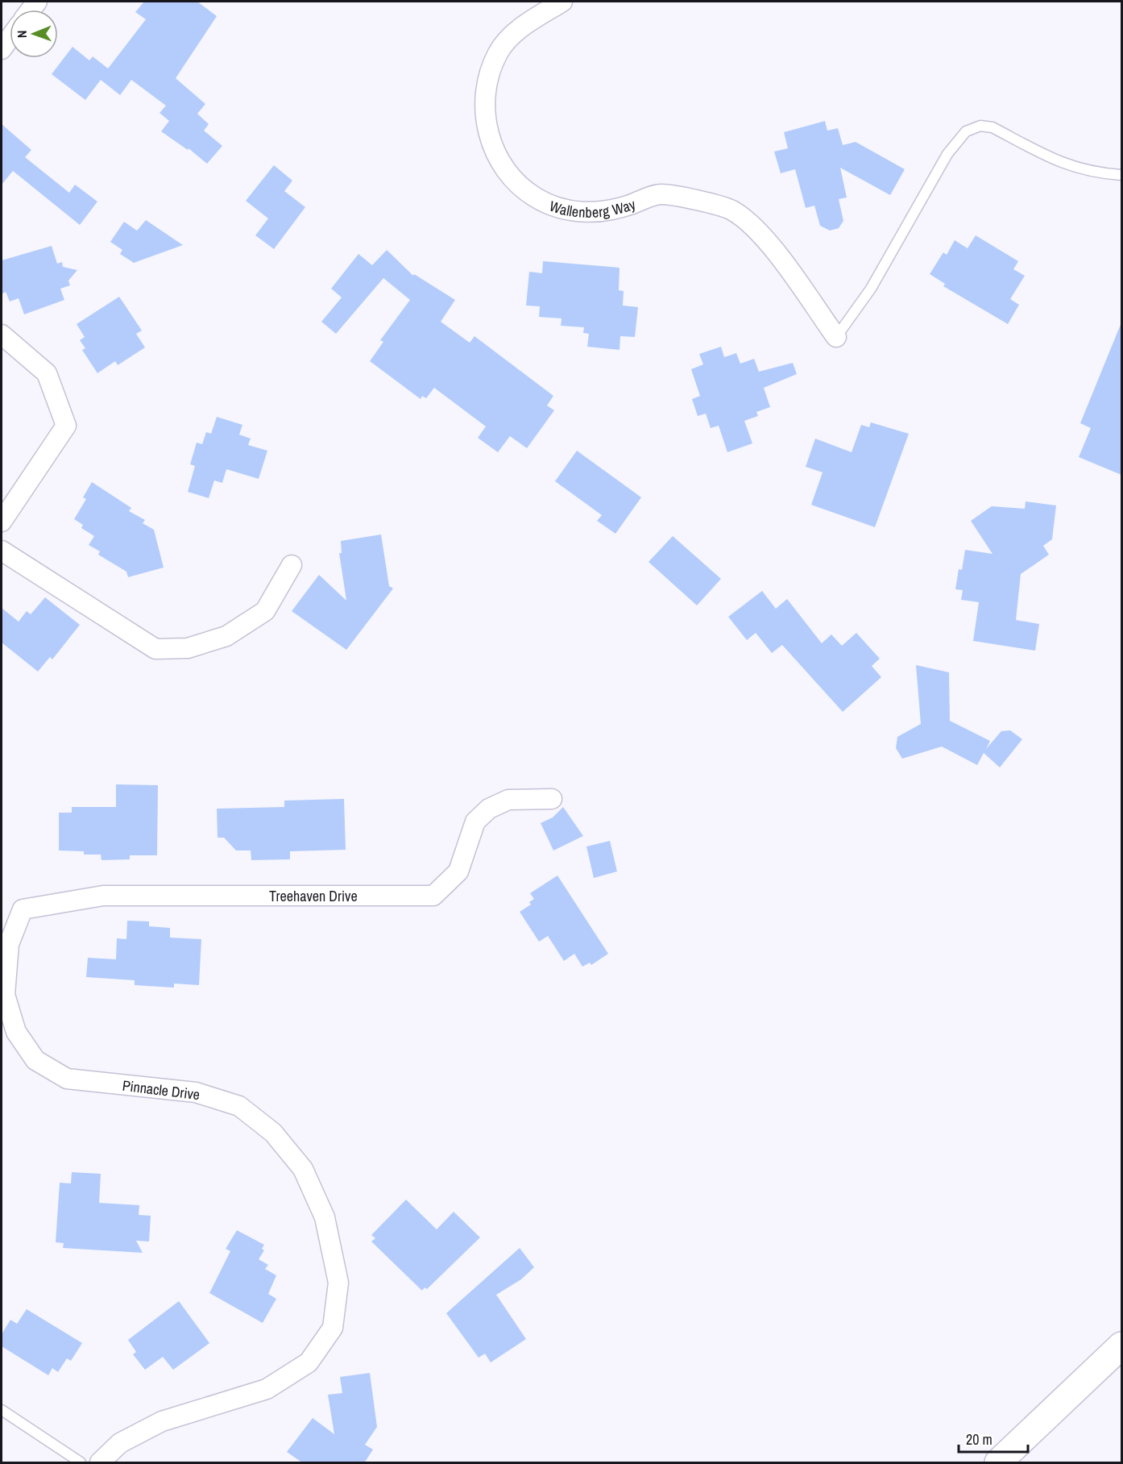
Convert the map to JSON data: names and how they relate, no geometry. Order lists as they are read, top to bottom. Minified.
{"streets":{"street":["Wallenberg Way","Treehaven Drive","Pinnacle Drive"]},"crossings":[["Treehaven Drive","Pinnacle Drive"]],"scale_bar":"20 m","north":"left"}
